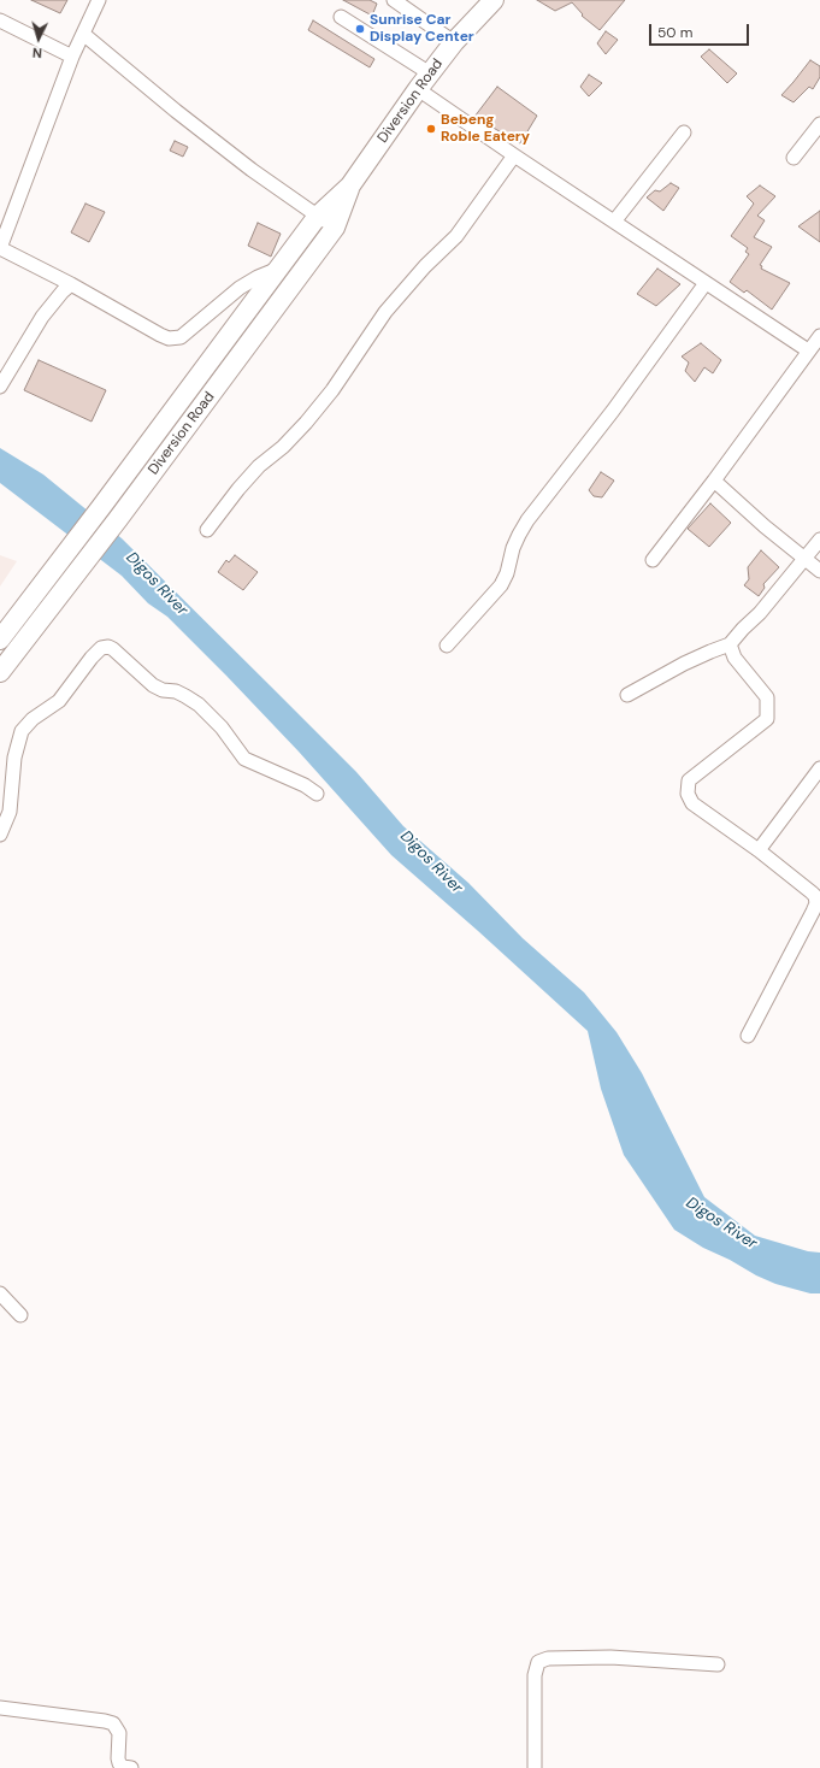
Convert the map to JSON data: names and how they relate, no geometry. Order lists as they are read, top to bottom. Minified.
{"streets":{"highway":["Diversion Road"]},"water":["Digos River"],"places":["Sunrise Car Display Center","Bebeng Roble Eatery"],"scale_bar":"50 m","north":"bottom"}
